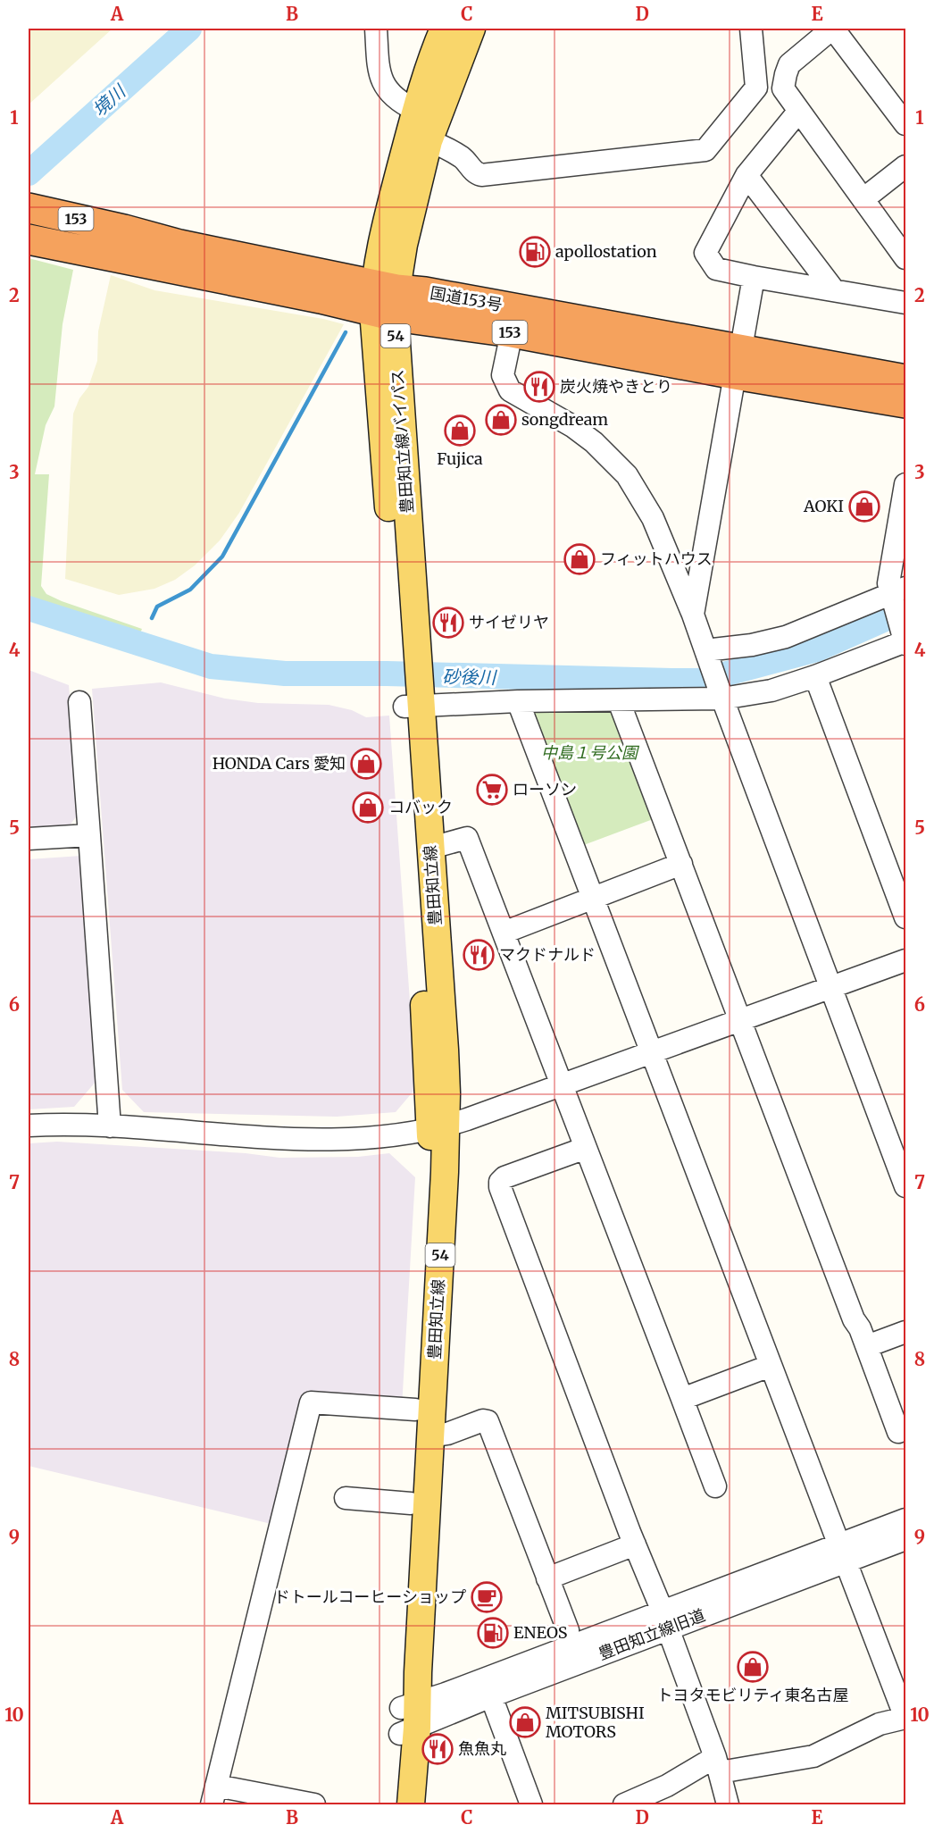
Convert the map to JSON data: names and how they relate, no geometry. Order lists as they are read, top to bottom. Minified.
{"streets":{"highway":["153","国道153号"],"main road":["54","豊田知立線バイパス","豊田知立線"],"street":["豊田知立線旧道"]},"crossings":[["国道153号","豊田知立線バイパス"],["豊田知立線バイパス","豊田知立線"],["豊田知立線","豊田知立線旧道"]],"water":["境川","砂後川"],"parks":["中島１号公園"],"places":{"fuel station":["apollostation","ENEOS"],"restaurant":["炭火焼やきとり","サイゼリヤ","マクドナルド","魚魚丸"],"shop":["songdream","Fujica","AOKI","フィットハウス","HONDA Cars 愛知","コバック","トヨタモビリティ東名古屋","MITSUBISHI MOTORS"],"supermarket":["ローソン"],"cafe":["ドトールコーヒーショップ"]},"grid":{"columns":["A","B","C","D","E"],"rows":["1","2","3","4","5","6","7","8","9","10"]}}
